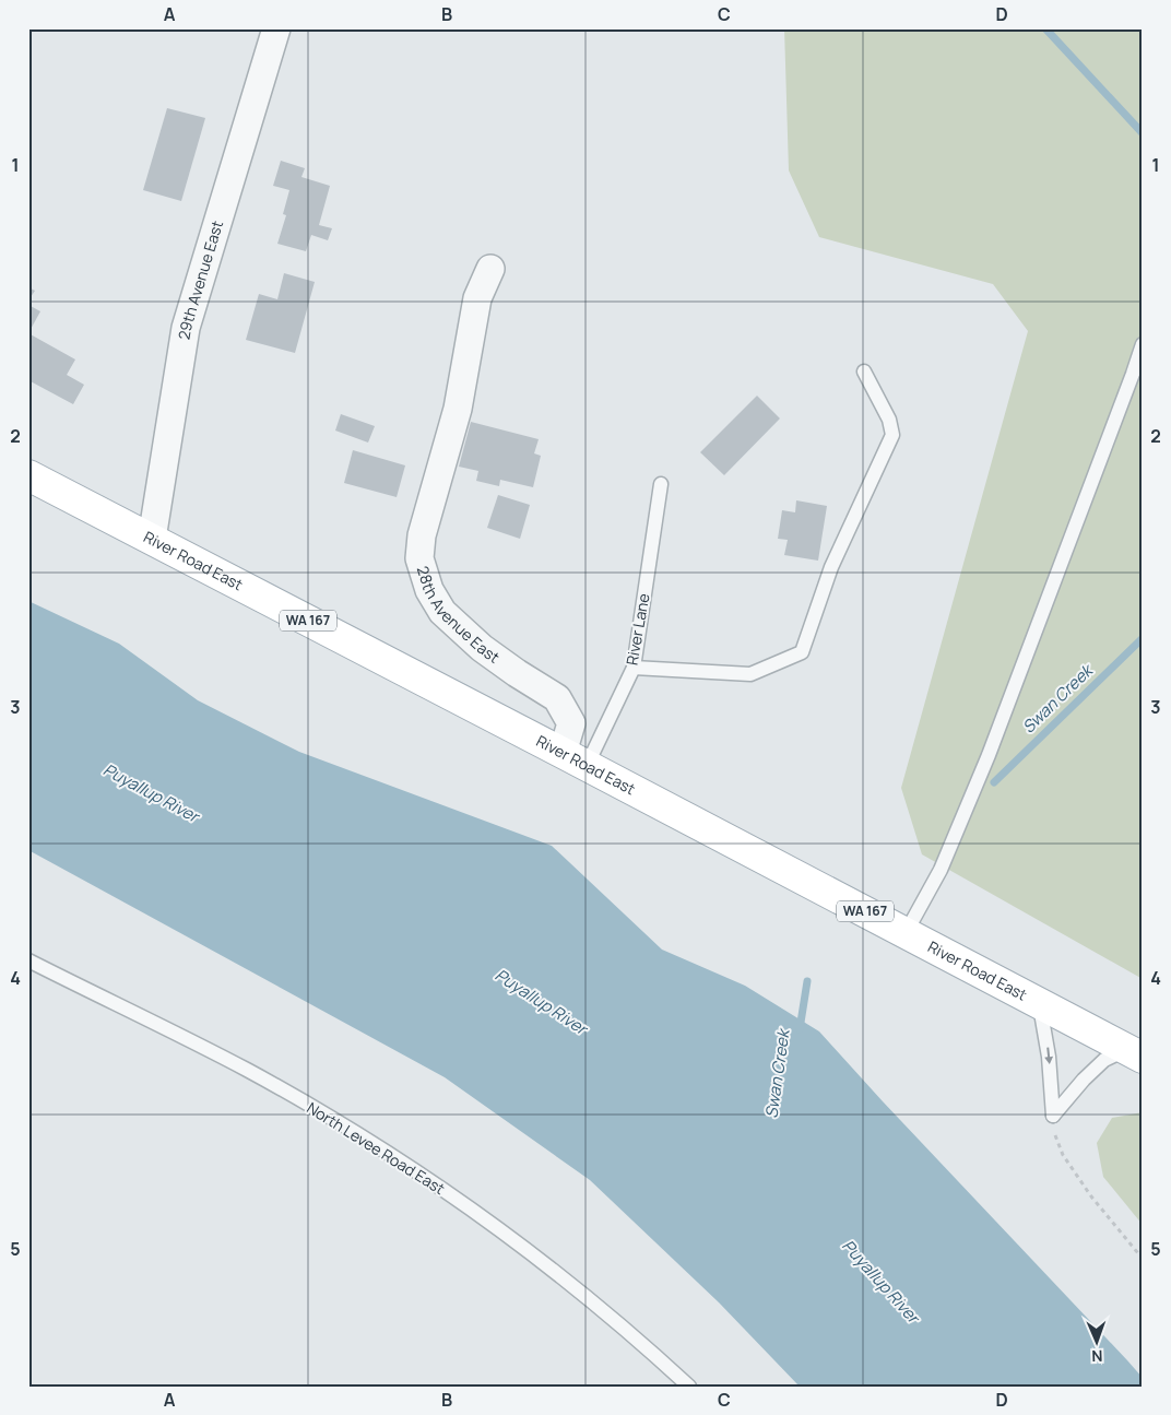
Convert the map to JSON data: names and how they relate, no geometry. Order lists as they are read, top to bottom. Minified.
{"streets":{"main road":["River Road East","WA 167"],"street":["29th Avenue East","28th Avenue East"],"lane":["River Lane","North Levee Road East"]},"crossings":[["29th Avenue East","River Road East"],["River Road East","28th Avenue East"],["River Road East","River Lane"],["28th Avenue East","River Lane"]],"water":["Swan Creek","Puyallup River"],"north":"bottom","grid":{"columns":["A","B","C","D"],"rows":["1","2","3","4","5"]}}
